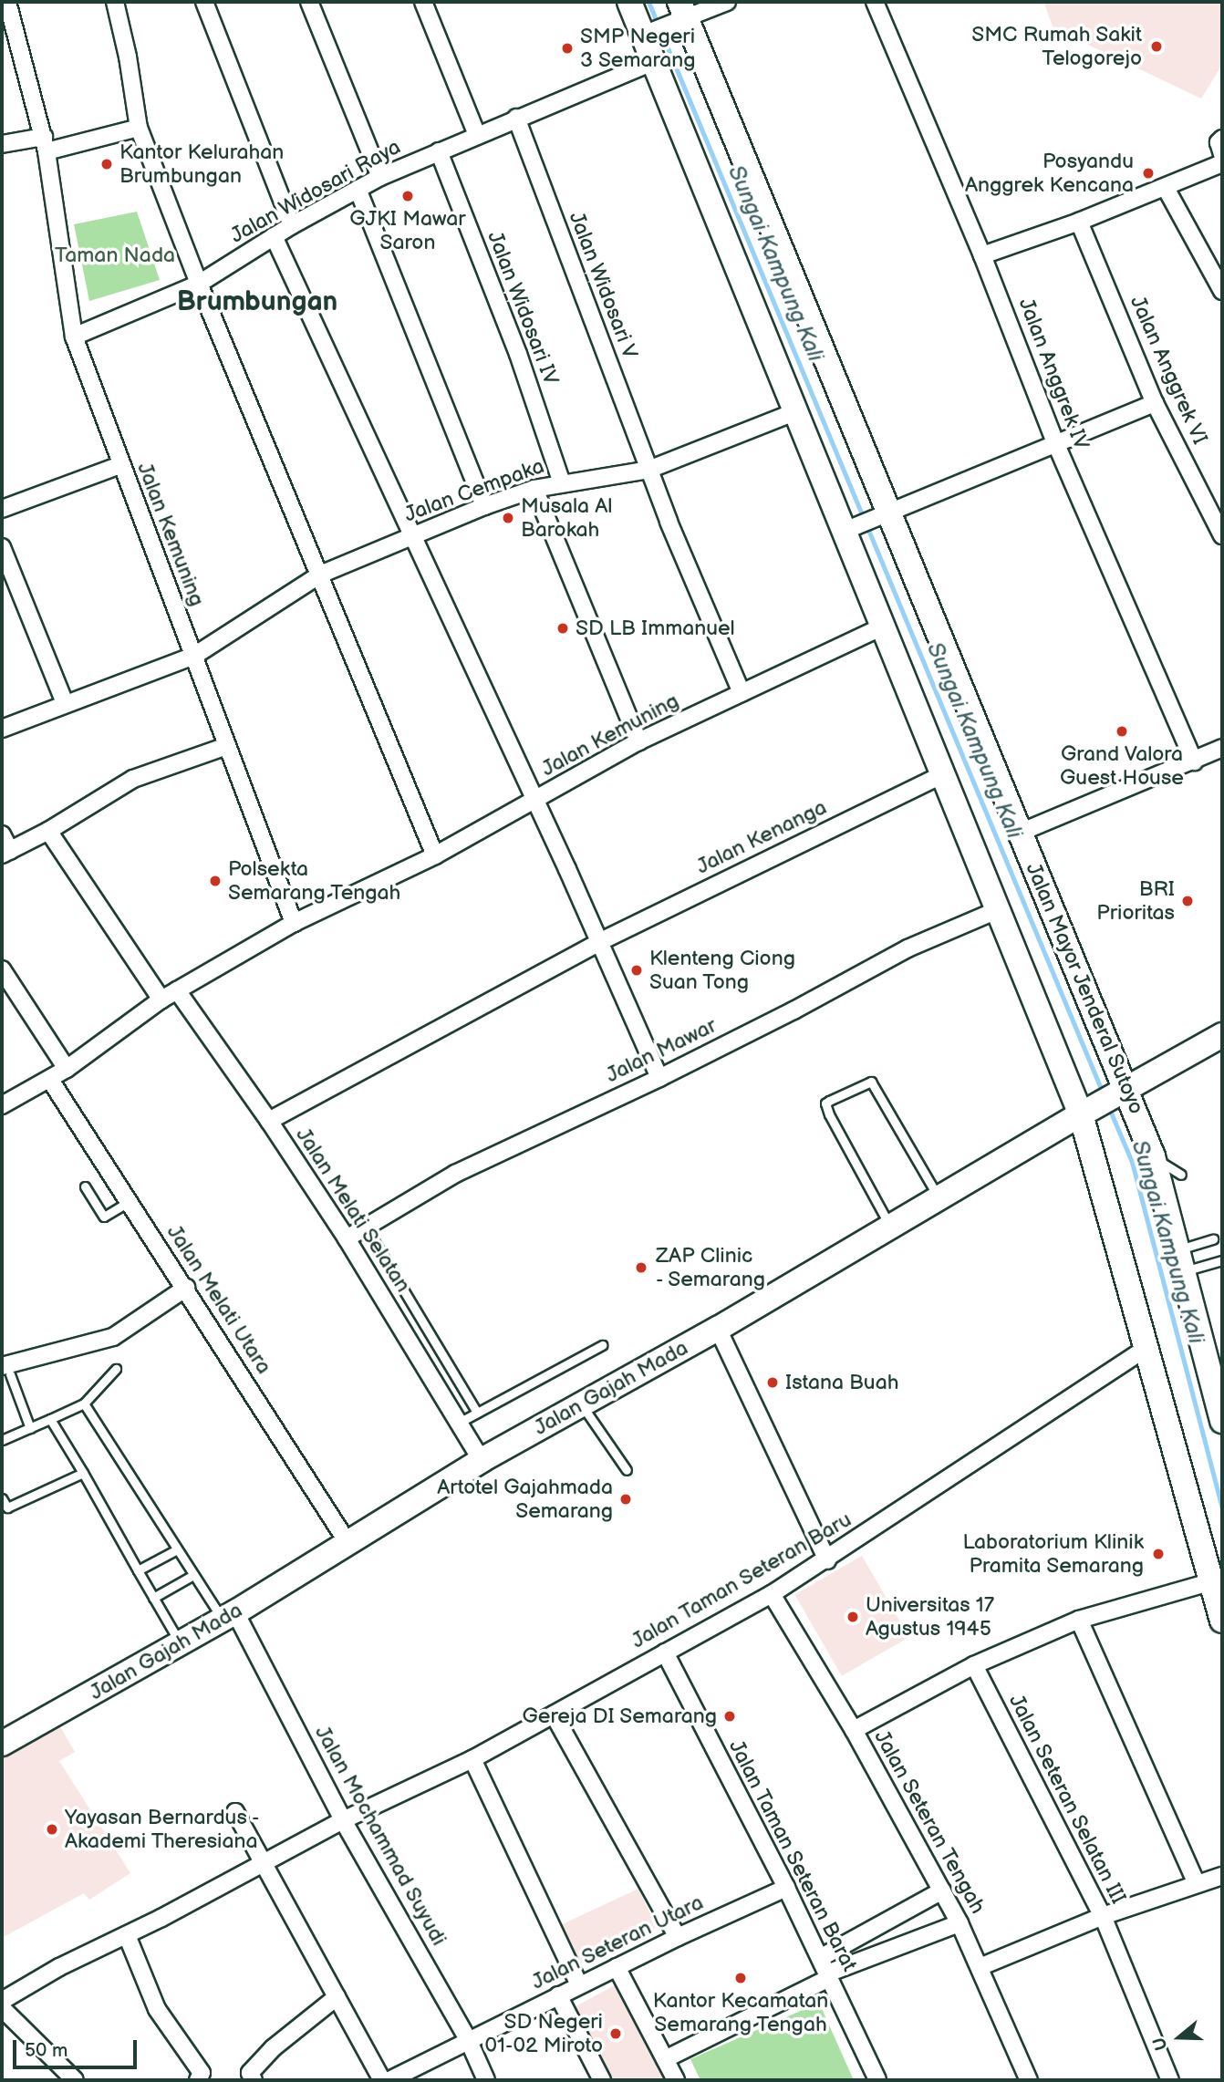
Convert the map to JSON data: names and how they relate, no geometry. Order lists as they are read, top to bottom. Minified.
{"streets":{"main road":["Jalan Mayor Jenderal Sutoyo","Jalan Gajah Mada"],"street":["Jalan Widosari Raya","Jalan Widosari V","Jalan Widosari IV","Jalan Anggrek VI","Jalan Anggrek IV","Jalan Cempaka","Jalan Kemuning","Jalan Kenanga","Jalan Mawar","Jalan Melati Selatan","Jalan Melati Utara","Jalan Taman Seteran Baru","Jalan Seteran Selatan III","Jalan Seteran Tengah","Jalan Mochammad Suyudi","Jalan Taman Seteran Barat","Jalan Seteran Utara"]},"crossings":[["Jalan Widosari Raya","Jalan Widosari V"],["Jalan Widosari Raya","Jalan Widosari IV"],["Jalan Widosari Raya","Jalan Kemuning"],["Jalan Widosari V","Jalan Cempaka"],["Jalan Widosari V","Jalan Kemuning"],["Jalan Widosari IV","Jalan Cempaka"],["Jalan Cempaka","Jalan Kemuning"],["Jalan Kemuning","Jalan Melati Selatan"],["Jalan Kemuning","Jalan Melati Utara"],["Jalan Kenanga","Jalan Melati Selatan"],["Jalan Mayor Jenderal Sutoyo","Jalan Gajah Mada"],["Jalan Mawar","Jalan Melati Selatan"],["Jalan Melati Selatan","Jalan Gajah Mada"],["Jalan Melati Utara","Jalan Gajah Mada"],["Jalan Gajah Mada","Jalan Mochammad Suyudi"],["Jalan Taman Seteran Baru","Jalan Seteran Tengah"],["Jalan Taman Seteran Baru","Jalan Mochammad Suyudi"],["Jalan Taman Seteran Baru","Jalan Taman Seteran Barat"],["Jalan Mochammad Suyudi","Jalan Seteran Utara"],["Jalan Taman Seteran Barat","Jalan Seteran Utara"]],"districts":["Brumbungan"],"water":["Sungai Kampung Kali"],"parks":["Taman Nada"],"places":["SMC Rumah Sakit Telogorejo","SMP Negeri 3 Semarang","Kantor Kelurahan Brumbungan","Posyandu Anggrek Kencana","GJKI Mawar Saron","Musala Al Barokah","SD LB Immanuel","Grand Valora Guest House","Polsekta Semarang Tengah","BRI Prioritas","Klenteng Ciong Suan Tong","ZAP Clinic - Semarang","Istana Buah","Artotel Gajahmada Semarang","Laboratorium Klinik Pramita Semarang","Universitas 17 Agustus 1945","Gereja DI Semarang","Yayasan Bernardus - Akademi Theresiana","Kantor Kecamatan Semarang Tengah","SD Negeri 01-02 Miroto"],"scale_bar":"50 m","north":"left"}
